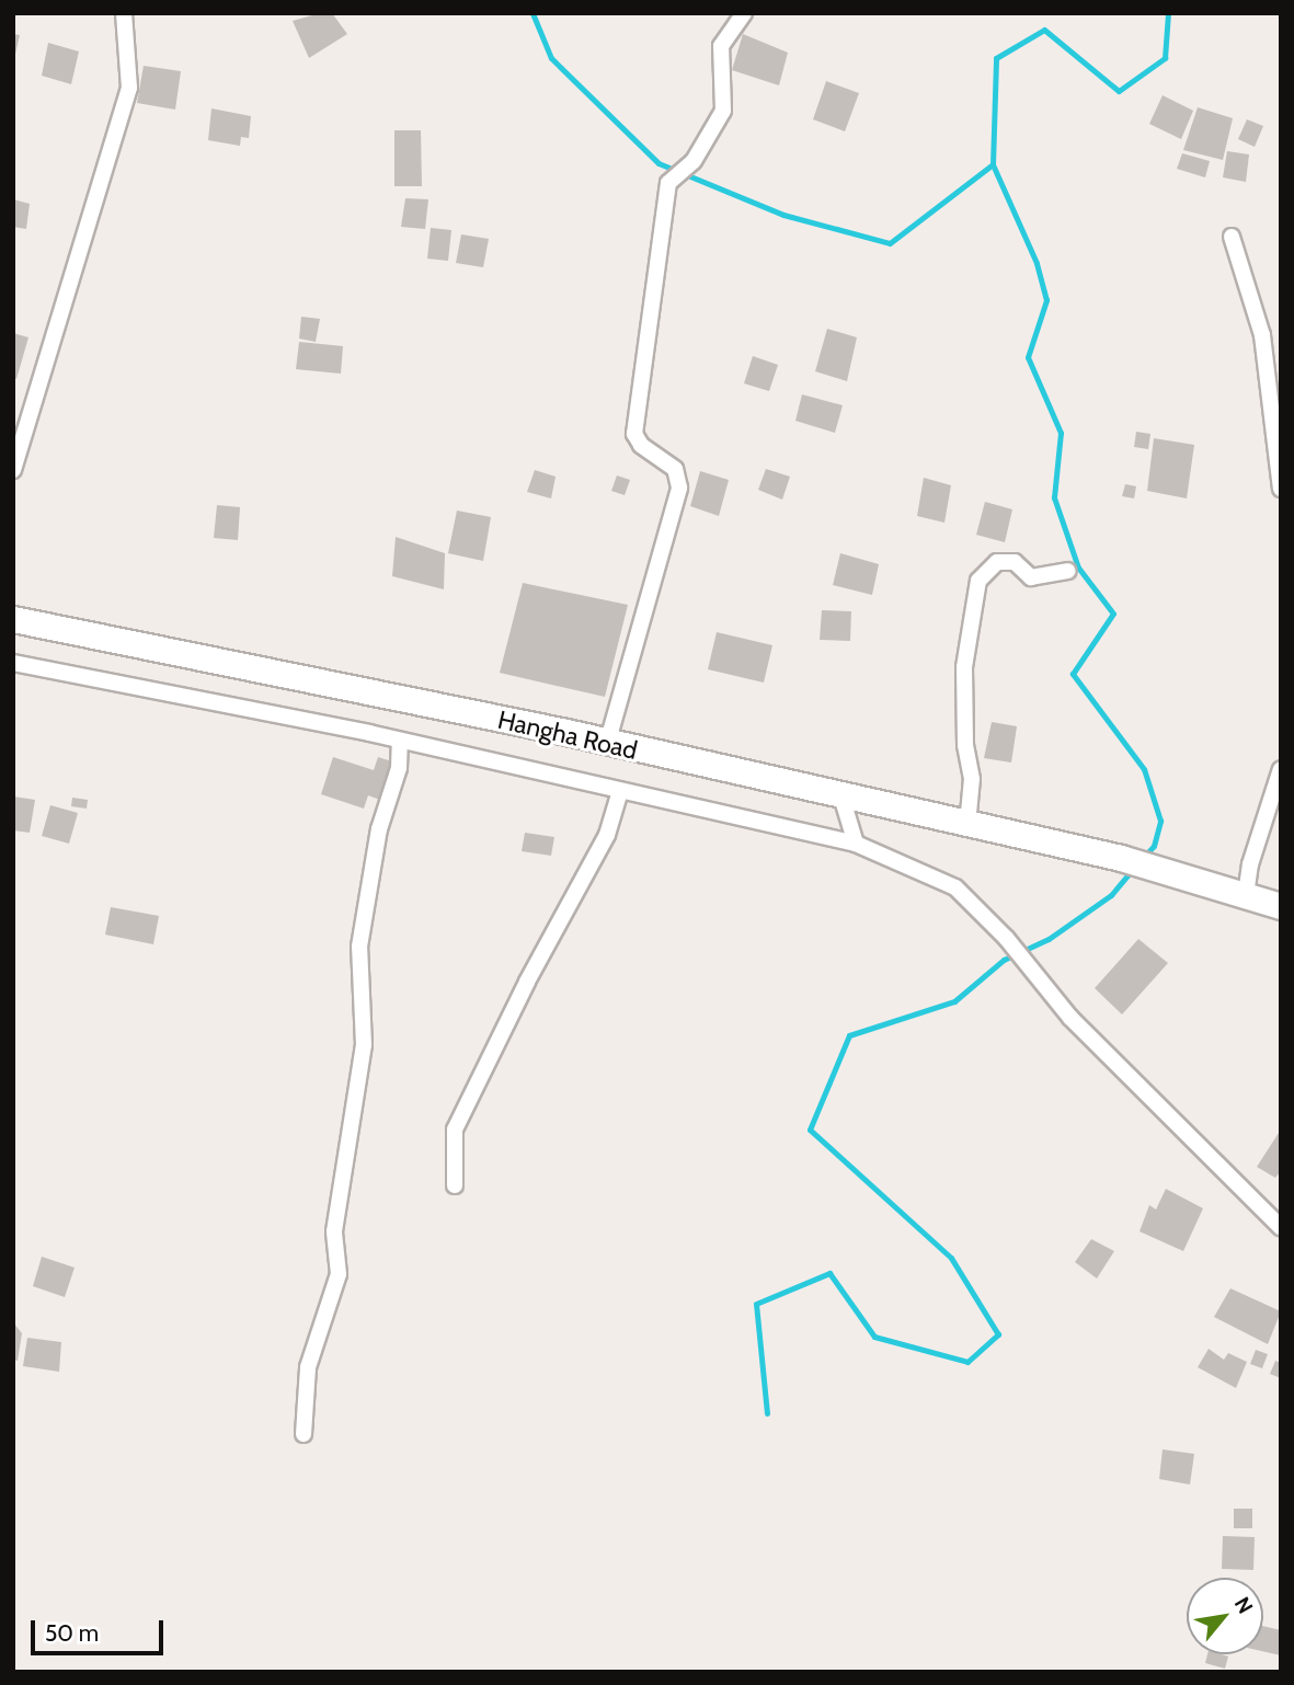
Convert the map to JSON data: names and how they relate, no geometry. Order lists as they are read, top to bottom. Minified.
{"streets":{"highway":["Hangha Road"]},"scale_bar":"50 m","north":"top right"}
